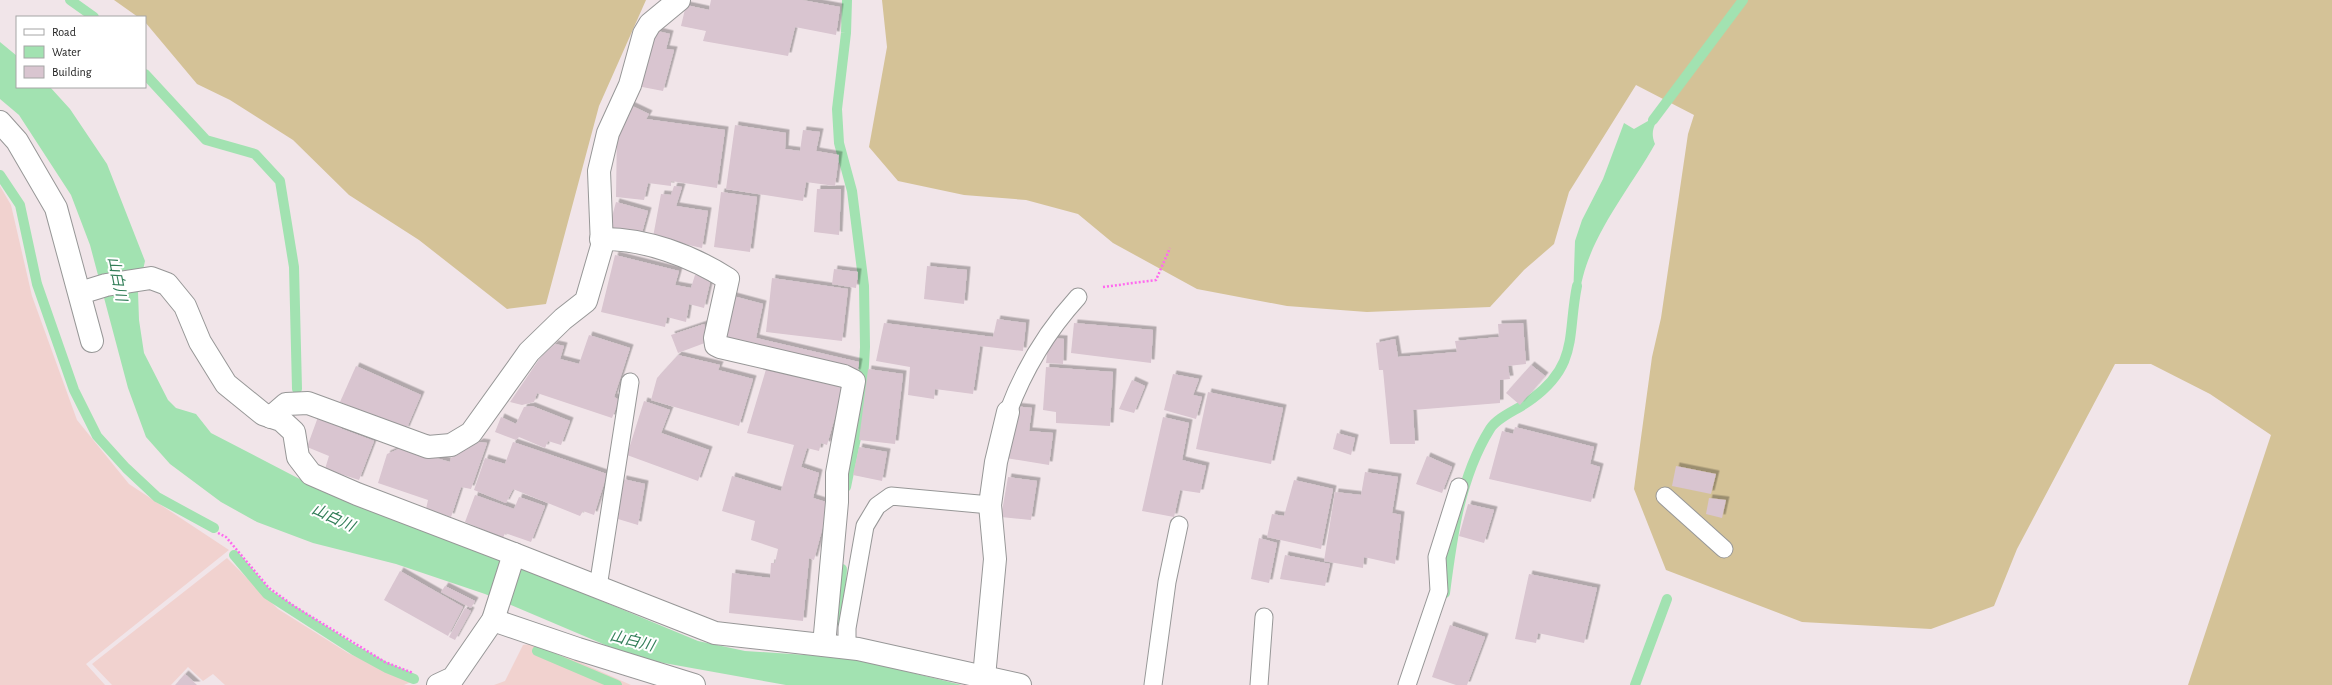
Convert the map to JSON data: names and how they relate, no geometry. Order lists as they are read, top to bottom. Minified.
{"water":["山白川"],"legend":["Road","Water","Building"]}
